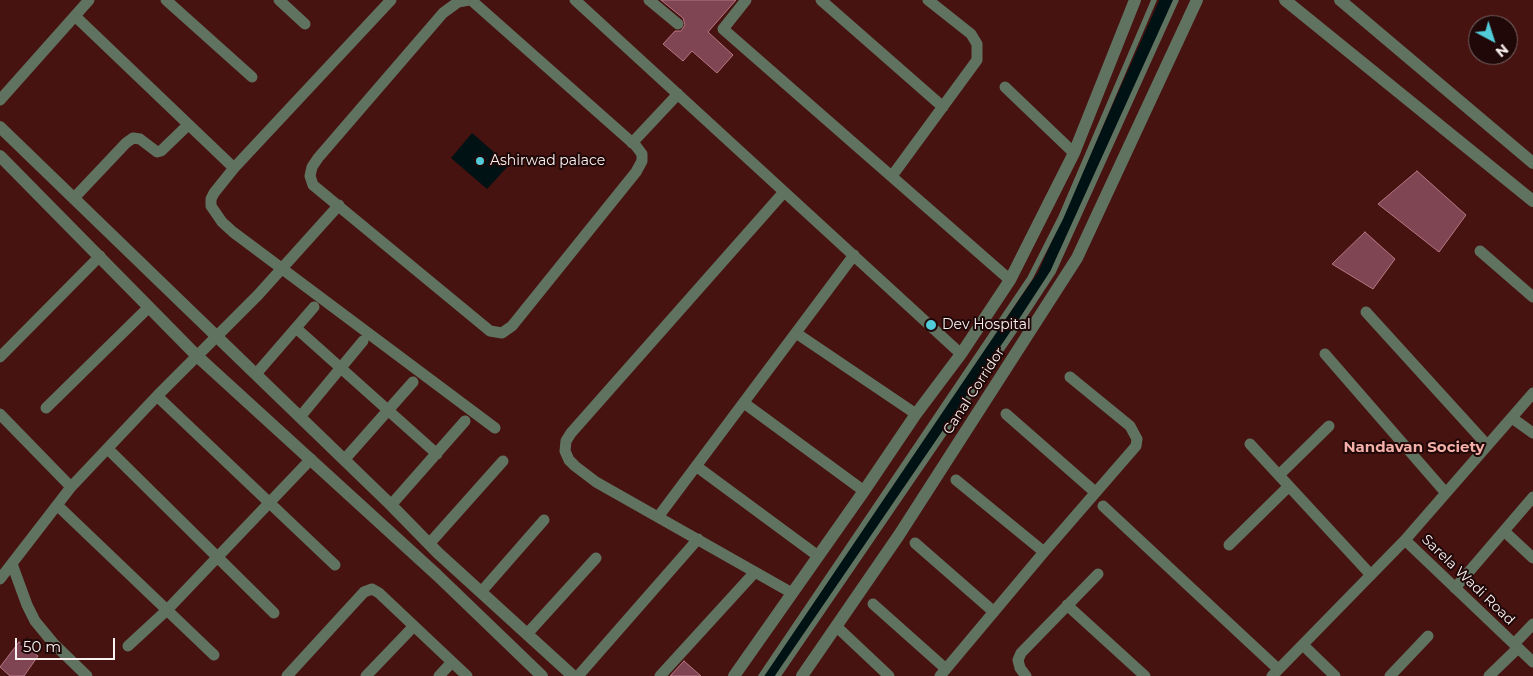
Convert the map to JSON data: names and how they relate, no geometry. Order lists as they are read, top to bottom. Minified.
{"streets":{"street":["Canal Corridor","Sarela Wadi Road"]},"districts":["Nandavan Society"],"places":["Ashirwad palace","Dev Hospital"],"scale_bar":"50 m","north":"bottom right"}
